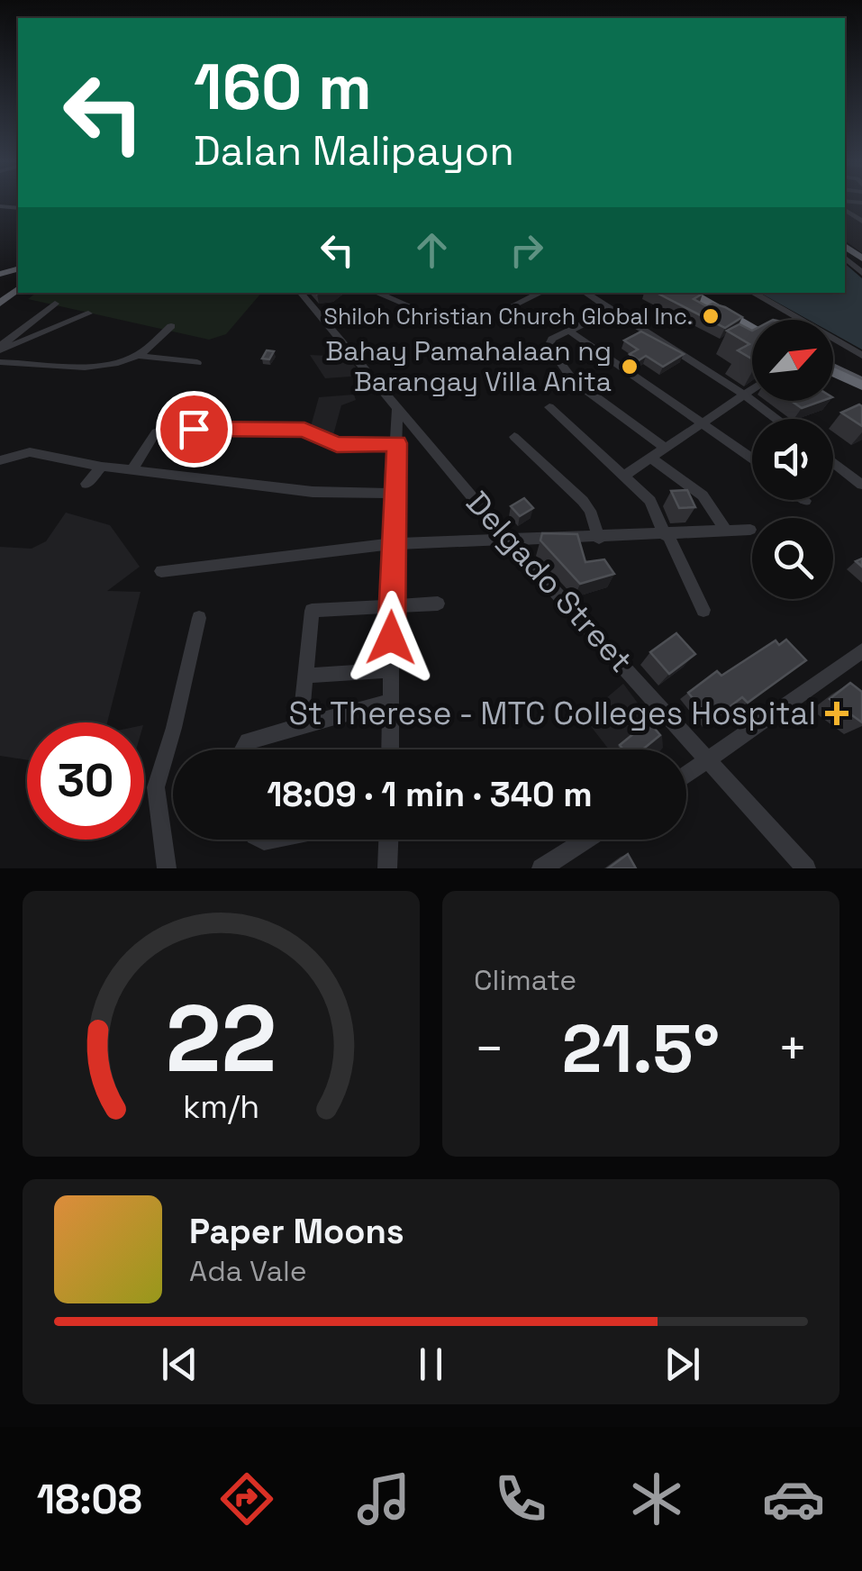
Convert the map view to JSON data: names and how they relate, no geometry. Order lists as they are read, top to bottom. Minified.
{"streets":{"street":["Delgado Street"]},"places":{"other":["Shiloh Christian Church Global Inc.","Bahay Pamahalaan ng Barangay Villa Anita"],"health":["St Therese - MTC Colleges Hospital"]},"north":"top right","page":{"turn":["160 m","Dalan Malipayon"],"limit":"30","trip":"18:09 · 1 min · 340 m","tile":"Climate","heat":["−","21.5°","+"],"song":["Paper Moons","Ada Vale"],"tabs":"18:08","gauge":["22","km/h"]}}
